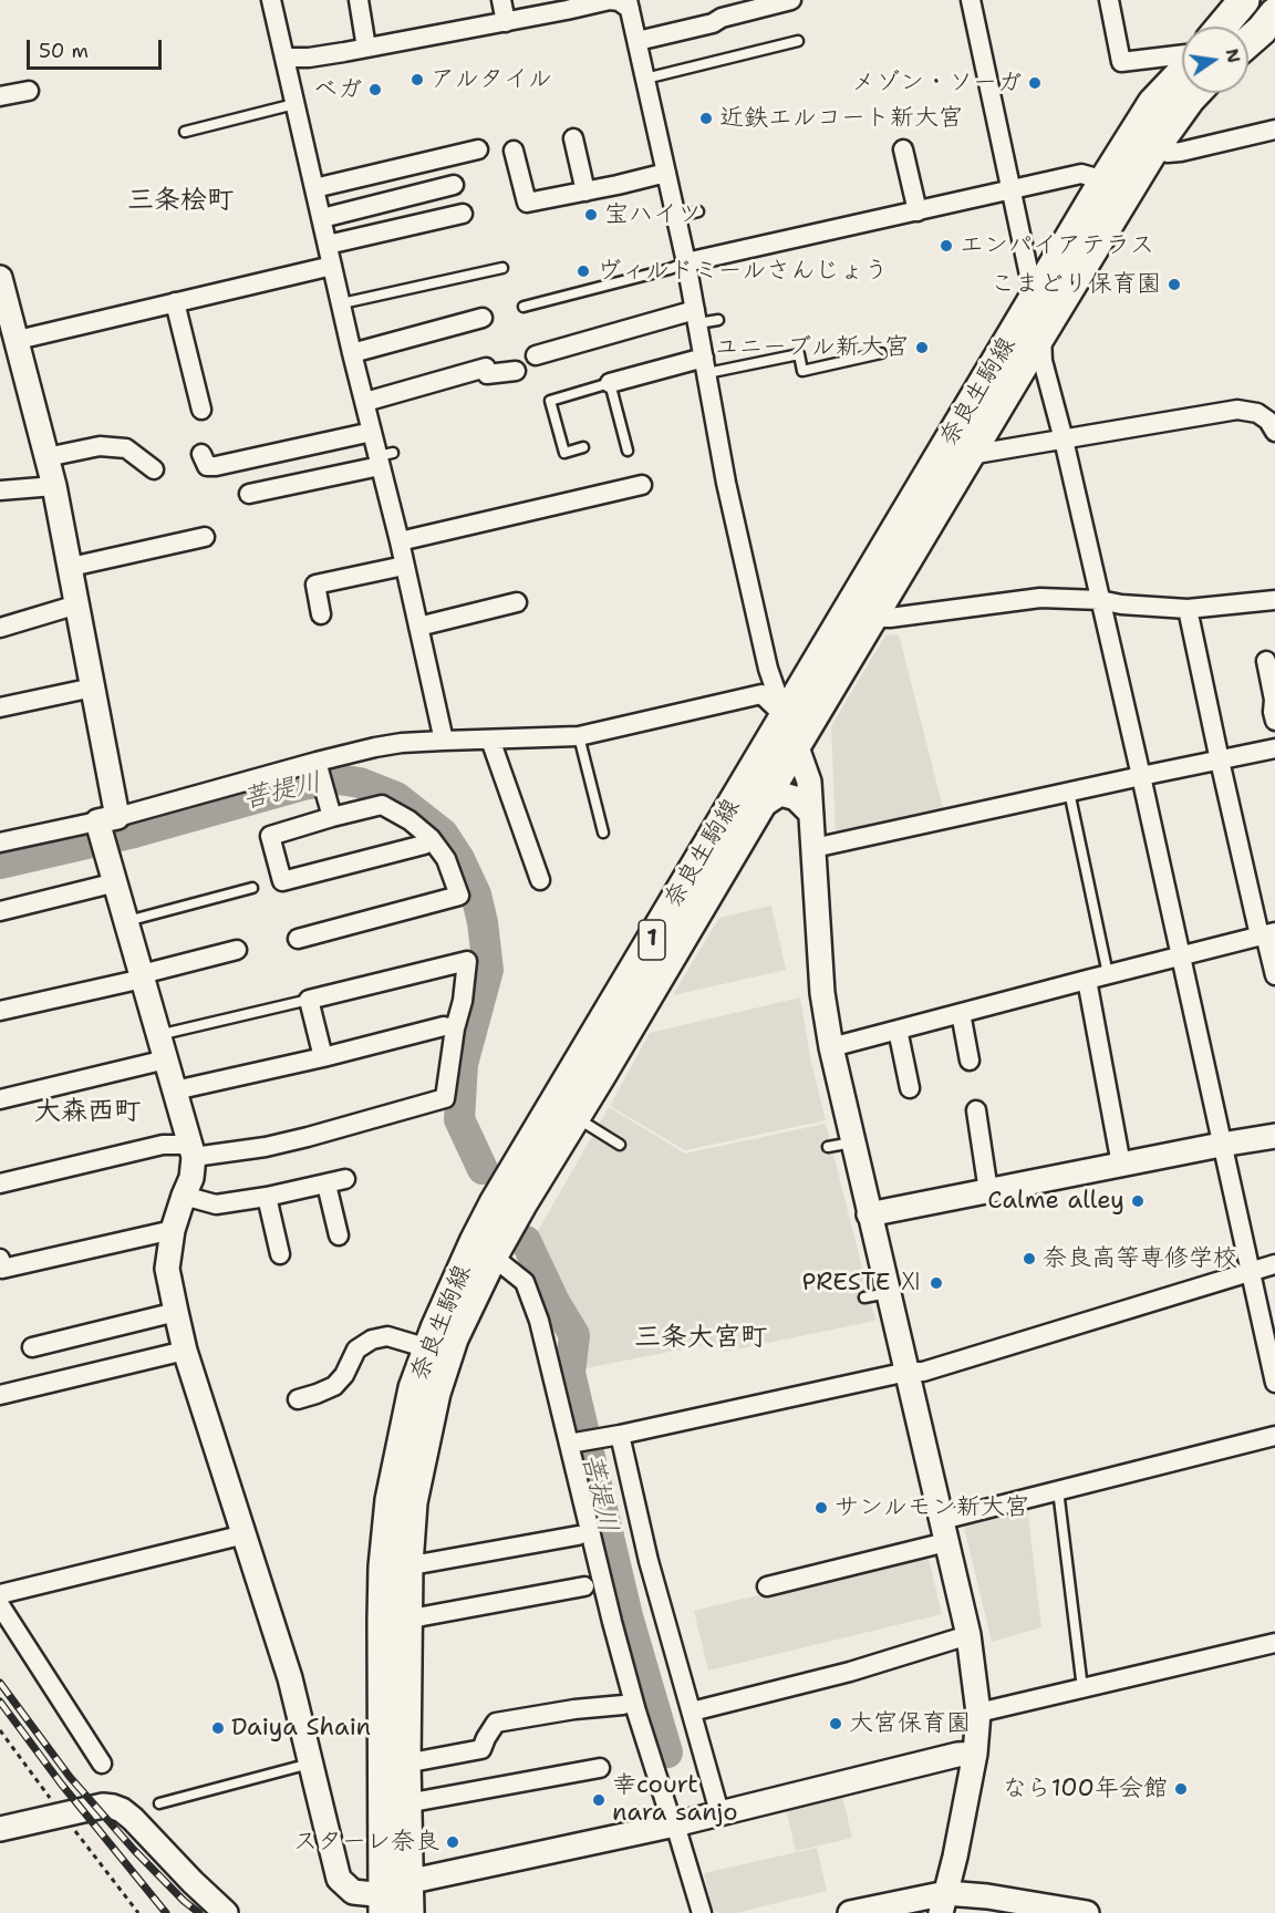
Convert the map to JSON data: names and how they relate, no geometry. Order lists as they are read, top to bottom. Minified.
{"streets":{"main road":["奈良生駒線","1"]},"districts":["三条桧町","大森西町","三条大宮町"],"water":["菩提川"],"places":["アルタイル","メゾン・ソーガ","ベガ","近鉄エルコート新大宮","宝ハイツ","エンパイアテラス","ヴィルドミールさんじょう","こまどり保育園","ユニーブル新大宮","Calme alley","奈良高等専修学校","PRESTE Ⅺ","サンルモン新大宮","大宮保育園","Daiya Shain","なら100年会館","幸court nara sanjo","スターレ奈良"],"scale_bar":"50 m","north":"right"}
